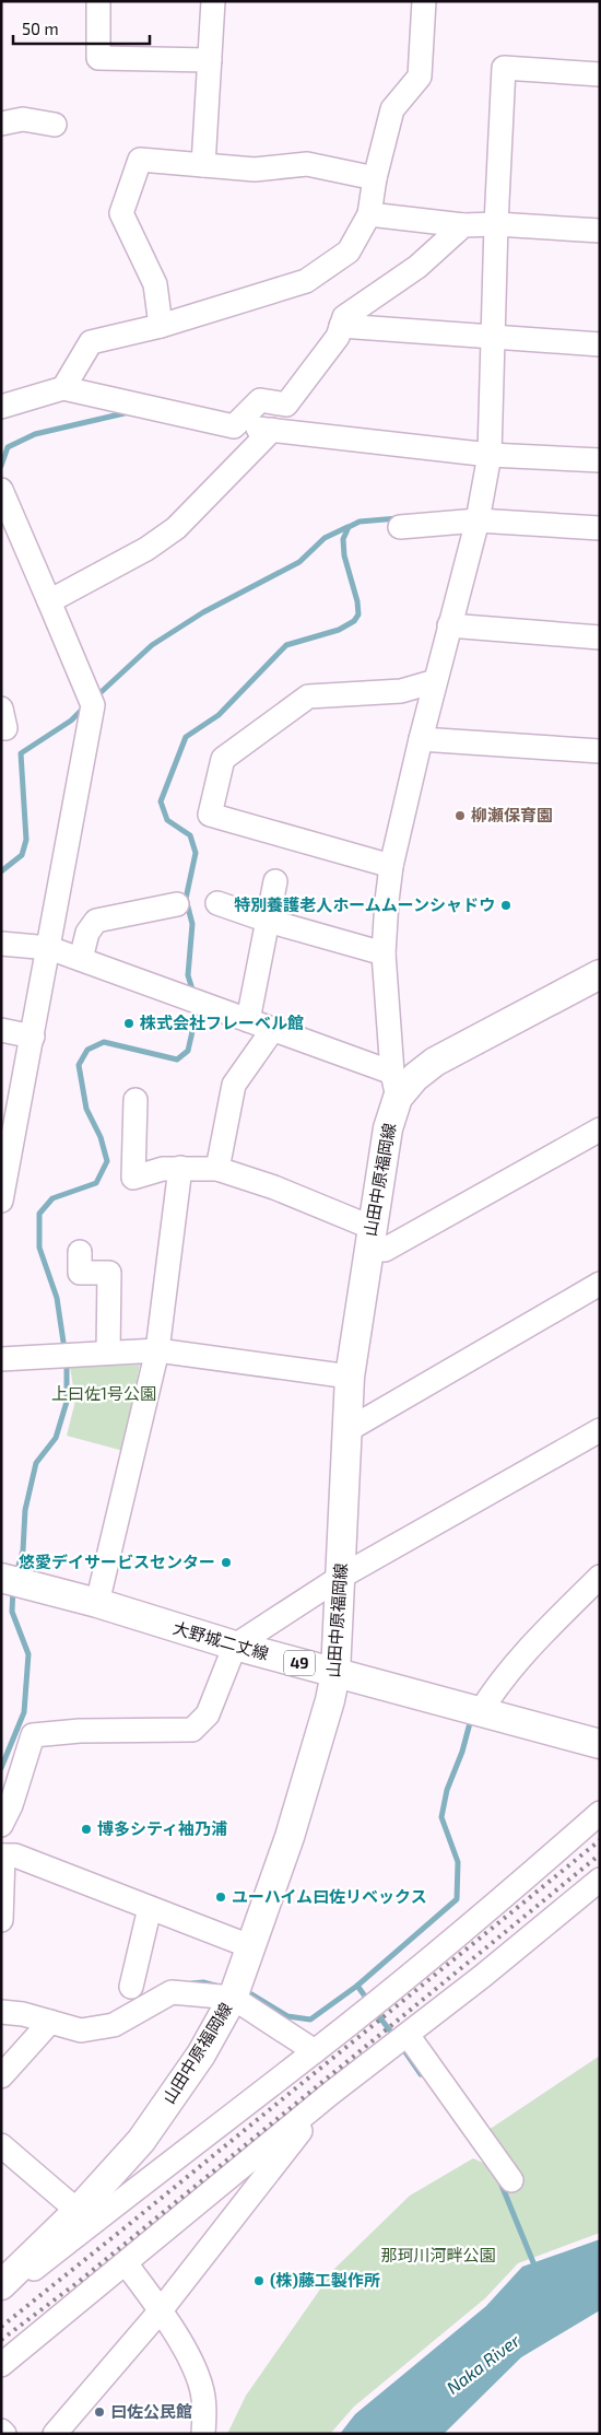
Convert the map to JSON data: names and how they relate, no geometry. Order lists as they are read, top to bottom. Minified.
{"streets":{"main road":["山田中原福岡線","大野城二丈線","49"]},"crossings":[["山田中原福岡線","大野城二丈線"]],"water":["Naka River"],"parks":["上曰佐1号公園","那珂川河畔公園"],"places":["柳瀬保育園","特別養護老人ホームムーンシャドウ","株式会社フレーベル館","悠愛デイサービスセンター","博多シティ袖乃浦","ユーハイム曰佐リベックス","(株)藤工製作所","曰佐公民館"],"scale_bar":"50 m"}
